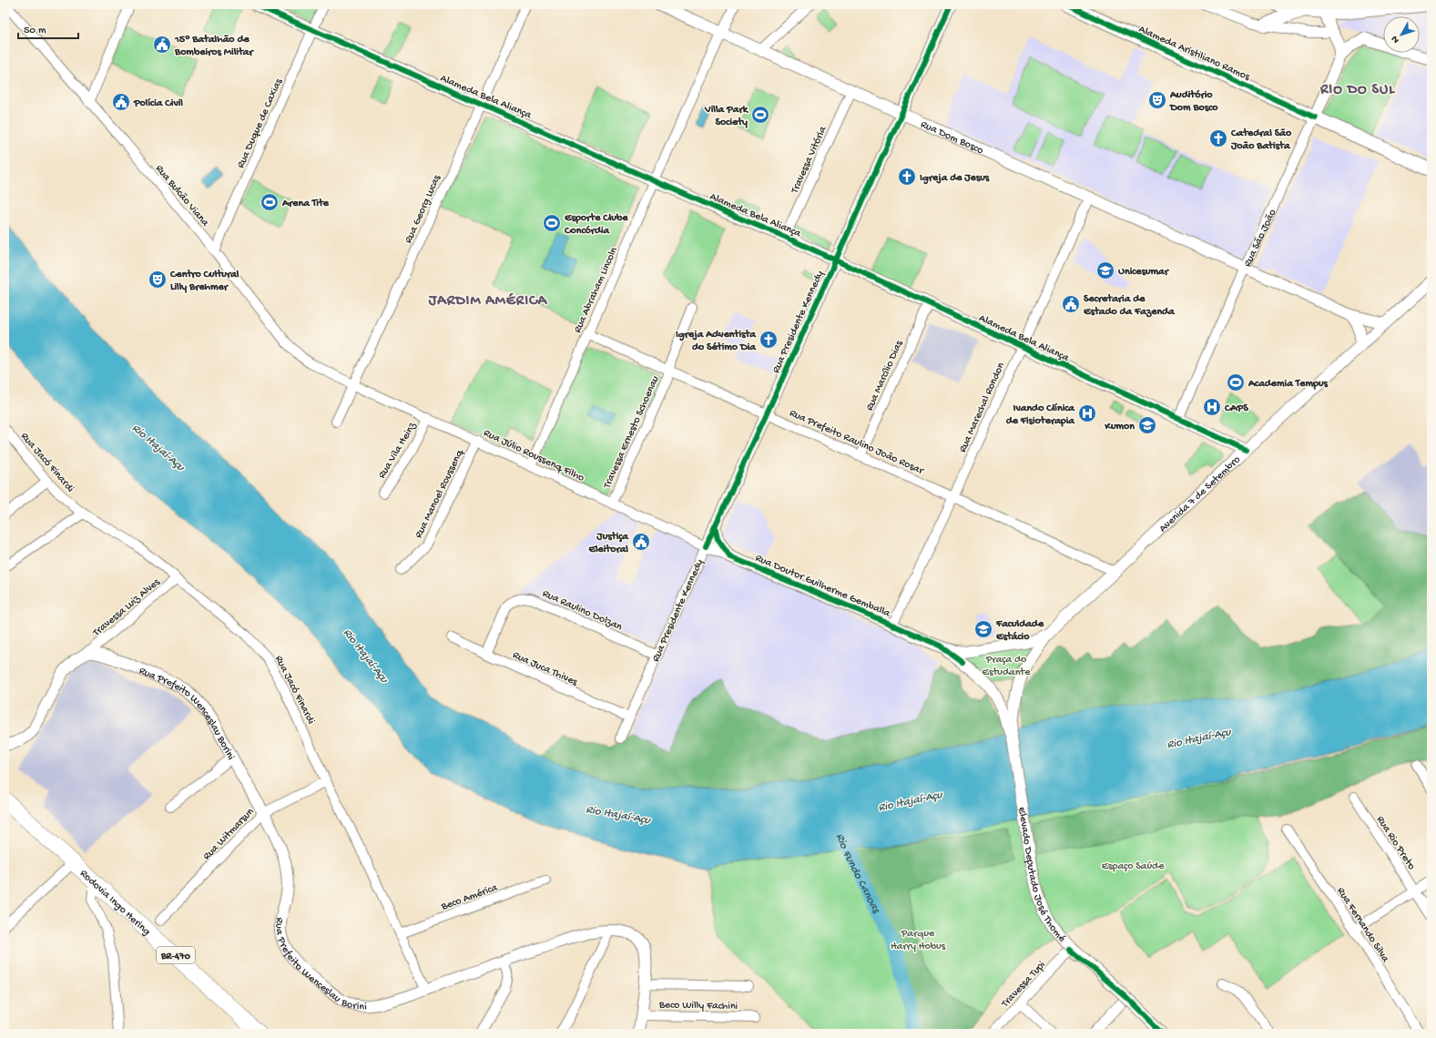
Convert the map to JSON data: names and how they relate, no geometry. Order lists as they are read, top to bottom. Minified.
{"streets":{"highway":["Rodovia Ingo Hering","BR-470"],"main road":["Alameda Aristiliano Ramos"],"street":["Alameda Bela Aliança","Rua Duque de Caxias","Rua Dom Bosco","Travessa Vitória","Rua Bulcão Viana","Rua Georg Lucas","Rua São João","Rua Abraham Lincoln","Rua Presidente Kennedy","Rua Marcílio Dias","Rua Marechal Rondon","Travessa Ernesto Schoenau","Rua Prefeito Raulino João Rosar","Rua Vila Heinz","Rua Júlio Roussenq Filho","Rua Jacó Finardi","Rua Manoel Roussenq","Avenida 7 de Setembro","Rua Doutor Guilherme Gemballa","Travessa Luiz Alves","Rua Raulino Dolzan","Rua Juca Thives","Rua Prefeito Wenceslau Borini","Rua Witmarsun","Rua Rio Preto","Elevado Deputado José Thomé","Beco América","Rua Fernando Silva","Travessa Tupi","Beco Willy Fachini"]},"crossings":[["Alameda Aristiliano Ramos","Rua São João"],["Alameda Bela Aliança","Rua Duque de Caxias"],["Alameda Bela Aliança","Travessa Vitória"],["Alameda Bela Aliança","Rua Georg Lucas"],["Alameda Bela Aliança","Rua São João"],["Alameda Bela Aliança","Rua Abraham Lincoln"],["Alameda Bela Aliança","Rua Presidente Kennedy"],["Alameda Bela Aliança","Rua Marcílio Dias"],["Alameda Bela Aliança","Rua Marechal Rondon"],["Alameda Bela Aliança","Avenida 7 de Setembro"],["Rua Duque de Caxias","Rua Bulcão Viana"],["Rua Dom Bosco","Travessa Vitória"],["Rua Dom Bosco","Rua São João"],["Rua Dom Bosco","Rua Abraham Lincoln"],["Rua Dom Bosco","Rua Presidente Kennedy"],["Rua Dom Bosco","Rua Marechal Rondon"],["Rua Dom Bosco","Avenida 7 de Setembro"],["Rua Bulcão Viana","Rua Georg Lucas"],["Rua Bulcão Viana","Rua Júlio Roussenq Filho"],["Rua Georg Lucas","Rua Júlio Roussenq Filho"],["Rua Abraham Lincoln","Rua Prefeito Raulino João Rosar"],["Rua Abraham Lincoln","Rua Júlio Roussenq Filho"],["Rua Presidente Kennedy","Rua Prefeito Raulino João Rosar"],["Rua Presidente Kennedy","Rua Júlio Roussenq Filho"],["Rua Presidente Kennedy","Rua Doutor Guilherme Gemballa"],["Rua Presidente Kennedy","Rua Raulino Dolzan"],["Rua Presidente Kennedy","Rua Juca Thives"],["Rua Marcílio Dias","Rua Prefeito Raulino João Rosar"],["Rua Marechal Rondon","Rua Prefeito Raulino João Rosar"],["Rua Marechal Rondon","Rua Doutor Guilherme Gemballa"],["Travessa Ernesto Schoenau","Rua Prefeito Raulino João Rosar"],["Travessa Ernesto Schoenau","Rua Júlio Roussenq Filho"],["Rua Prefeito Raulino João Rosar","Avenida 7 de Setembro"],["Rua Vila Heinz","Rua Júlio Roussenq Filho"],["Rua Júlio Roussenq Filho","Rua Manoel Roussenq"],["Rua Júlio Roussenq Filho","Rua Doutor Guilherme Gemballa"],["Rua Jacó Finardi","Travessa Luiz Alves"],["Rua Jacó Finardi","Rua Prefeito Wenceslau Borini"],["Rua Jacó Finardi","Rua Witmarsun"],["Rua Jacó Finardi","Beco América"],["Avenida 7 de Setembro","Rua Doutor Guilherme Gemballa"],["Avenida 7 de Setembro","Elevado Deputado José Thomé"],["Rua Doutor Guilherme Gemballa","Elevado Deputado José Thomé"],["Travessa Luiz Alves","Rua Prefeito Wenceslau Borini"],["Rua Raulino Dolzan","Rua Juca Thives"],["Rua Prefeito Wenceslau Borini","Rua Witmarsun"],["Rua Prefeito Wenceslau Borini","Beco Willy Fachini"]],"districts":["RIO DO SUL","JARDIM AMÉRICA"],"water":["Rio Itajaí-Açu","Rio Fundo Canoas"],"parks":["Praça do Estudante","Espaço Saúde","Parque Harry Hobus"],"places":{"public building":["15º Batalhão de Bombeiros Militar","Polícia Civil","Secretaria de Estado da Fazenda","Justiça Eleitoral"],"theatre":["Auditório Dom Bosco","Centro Cultural Lilly Brehmer"],"sports":["Villa Park Society","Arena Tite","Esporte Clube Concórdia","Academia Tempus"],"church":["Catedral São João Batista","Igreja de Jesus","Igreja Adventista do Sétimo Dia"],"school or university":["Unicesumar","Kumon","Faculdade Estácio"],"hospital":["CAPS","Ivando Clínica de Fisioterapia"]},"scale_bar":"50 m","north":"bottom left"}
